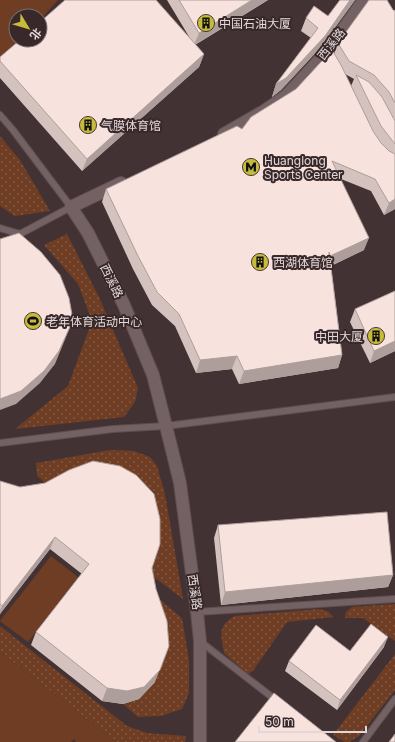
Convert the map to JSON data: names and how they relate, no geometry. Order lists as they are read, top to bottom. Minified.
{"streets":{"street":["西溪路"]},"places":{"building":["中国石油大厦","气膜体育馆","西湖体育馆","中田大厦"],"metro station":["Huanglong Sports Center"],"sports":["老年体育活动中心"]},"scale_bar":"50 m","north":"bottom right"}
